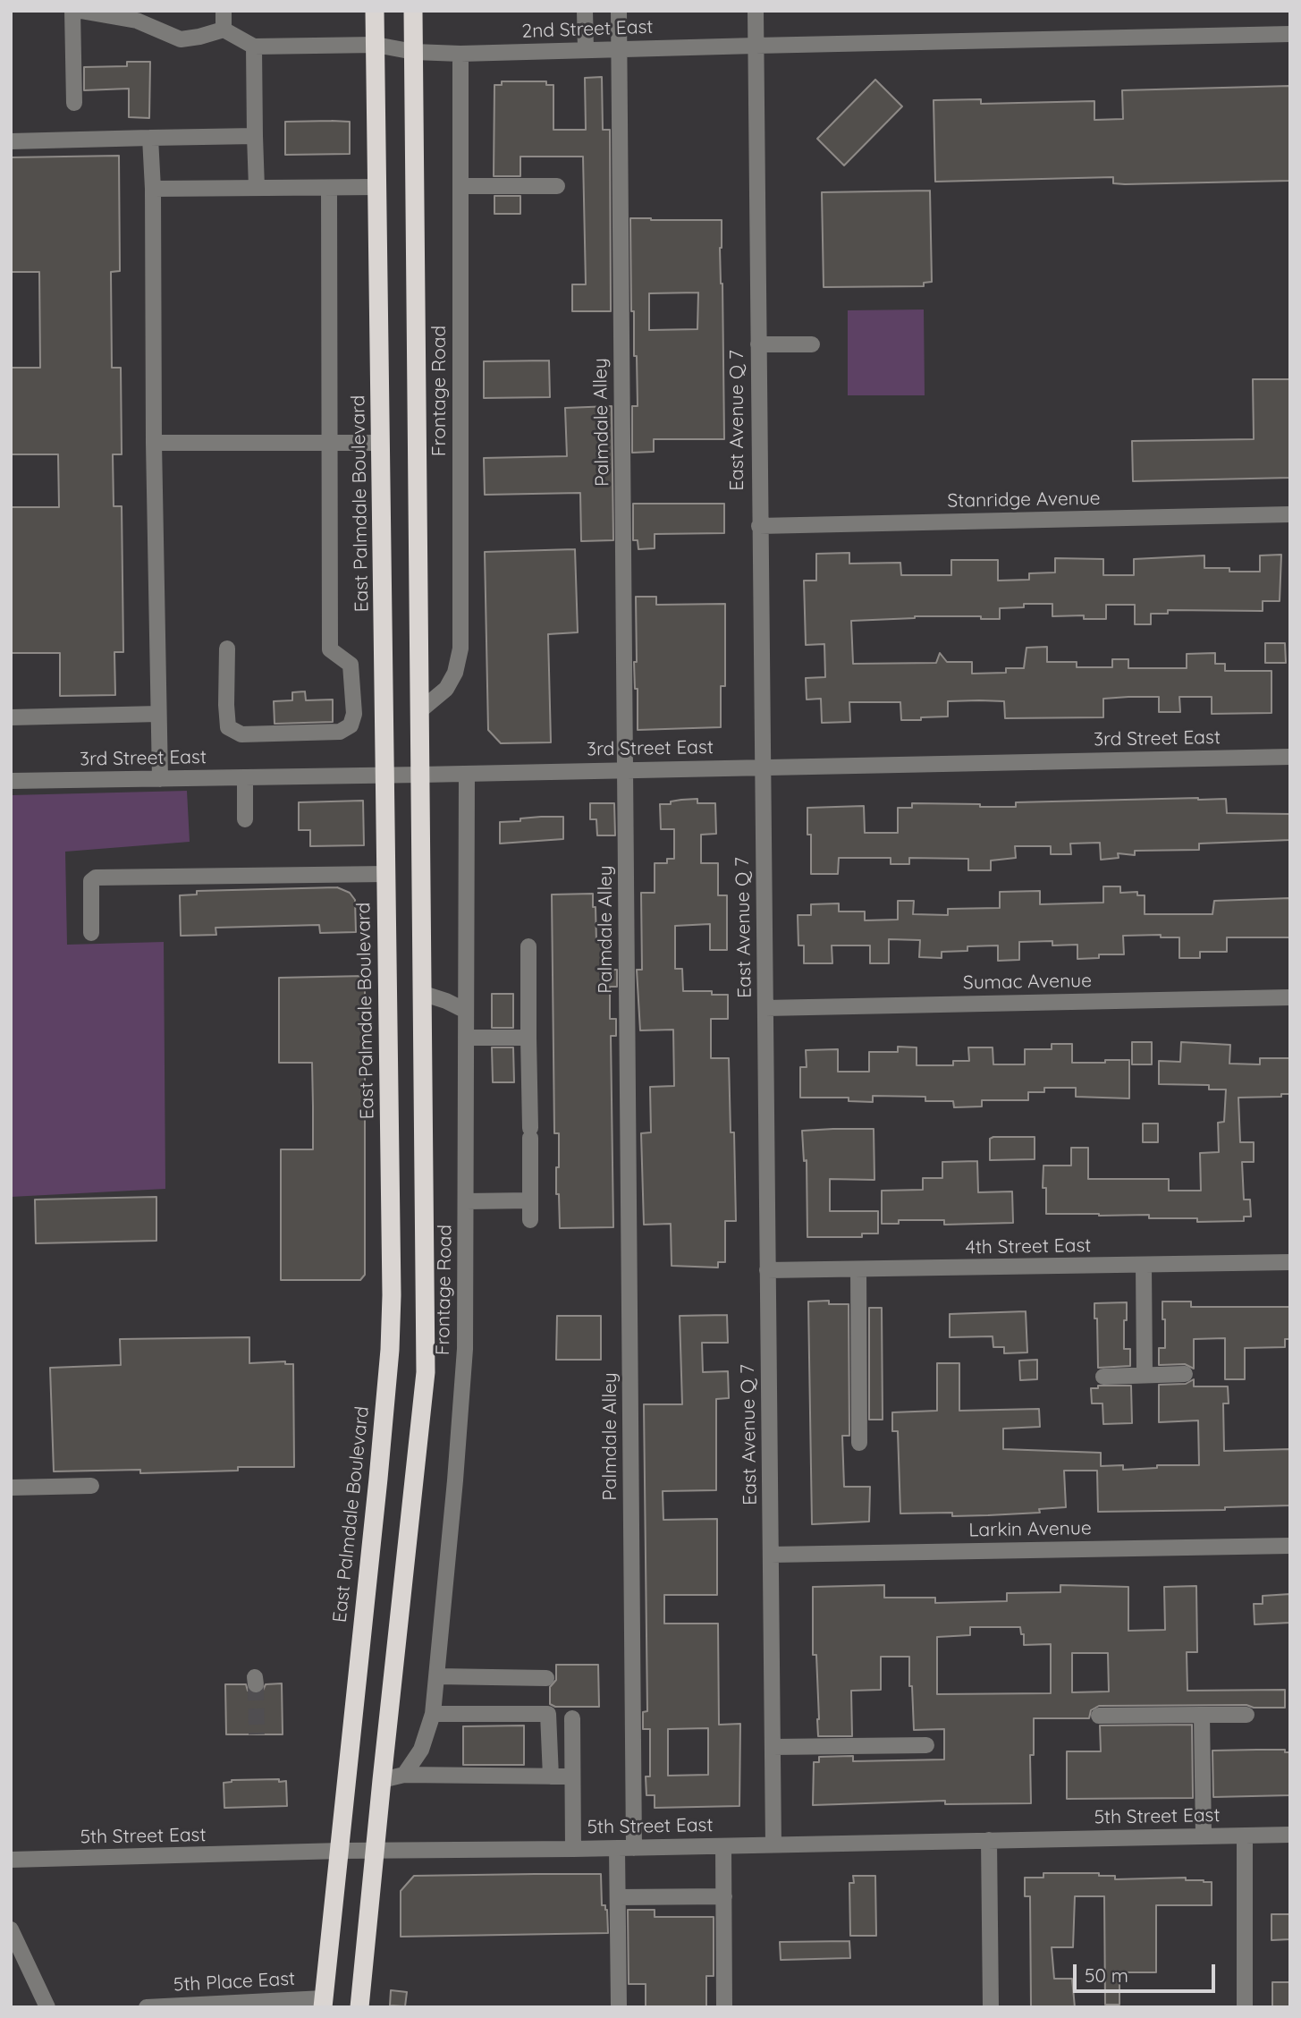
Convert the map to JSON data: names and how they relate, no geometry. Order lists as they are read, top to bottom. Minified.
{"streets":{"highway":["East Palmdale Boulevard"],"street":["2nd Street East","Frontage Road","East Avenue Q 7","Palmdale Alley","Stanridge Avenue","3rd Street East","Sumac Avenue","4th Street East","Larkin Avenue","5th Street East","5th Place East"]},"crossings":[["2nd Street East","Frontage Road"],["2nd Street East","East Avenue Q 7"],["2nd Street East","Palmdale Alley"],["2nd Street East","East Palmdale Boulevard"],["Frontage Road","3rd Street East"],["East Avenue Q 7","Stanridge Avenue"],["East Avenue Q 7","3rd Street East"],["East Avenue Q 7","Sumac Avenue"],["East Avenue Q 7","4th Street East"],["East Avenue Q 7","Larkin Avenue"],["East Avenue Q 7","5th Street East"],["Palmdale Alley","3rd Street East"],["Palmdale Alley","5th Street East"],["East Palmdale Boulevard","3rd Street East"],["East Palmdale Boulevard","5th Street East"],["East Palmdale Boulevard","5th Place East"]],"scale_bar":"50 m"}
